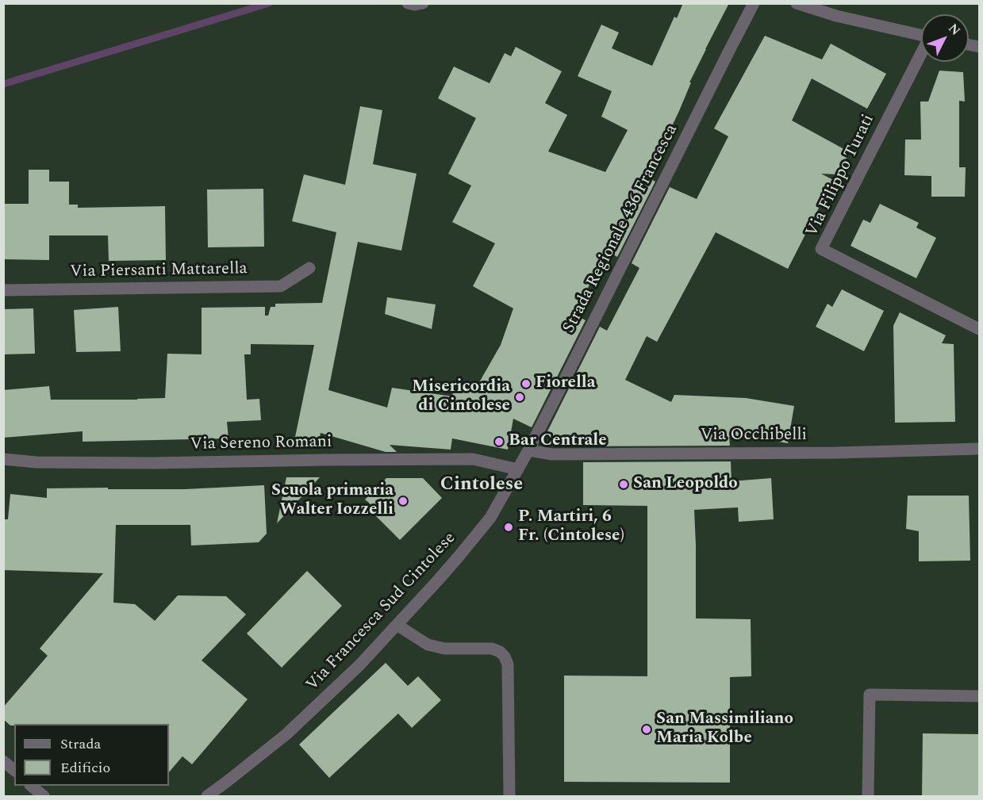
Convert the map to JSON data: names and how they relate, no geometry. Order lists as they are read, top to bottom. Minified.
{"streets":{"street":["Via Filippo Turati","Strada Regionale 436 Francesca","Via Piersanti Mattarella","Via Occhibelli","Via Sereno Romani","Via Francesca Sud Cintolese"]},"crossings":[["Strada Regionale 436 Francesca","Via Occhibelli"],["Strada Regionale 436 Francesca","Via Sereno Romani"],["Strada Regionale 436 Francesca","Via Francesca Sud Cintolese"],["Via Sereno Romani","Via Francesca Sud Cintolese"]],"districts":["Cintolese"],"places":["Fiorella","Misericordia di Cintolese","Bar Centrale","San Leopoldo","Scuola primaria Walter Iozzelli","P. Martiri, 6 Fr. (Cintolese)","San Massimiliano Maria Kolbe"],"legend":["Strada","Edificio"],"north":"top right"}
